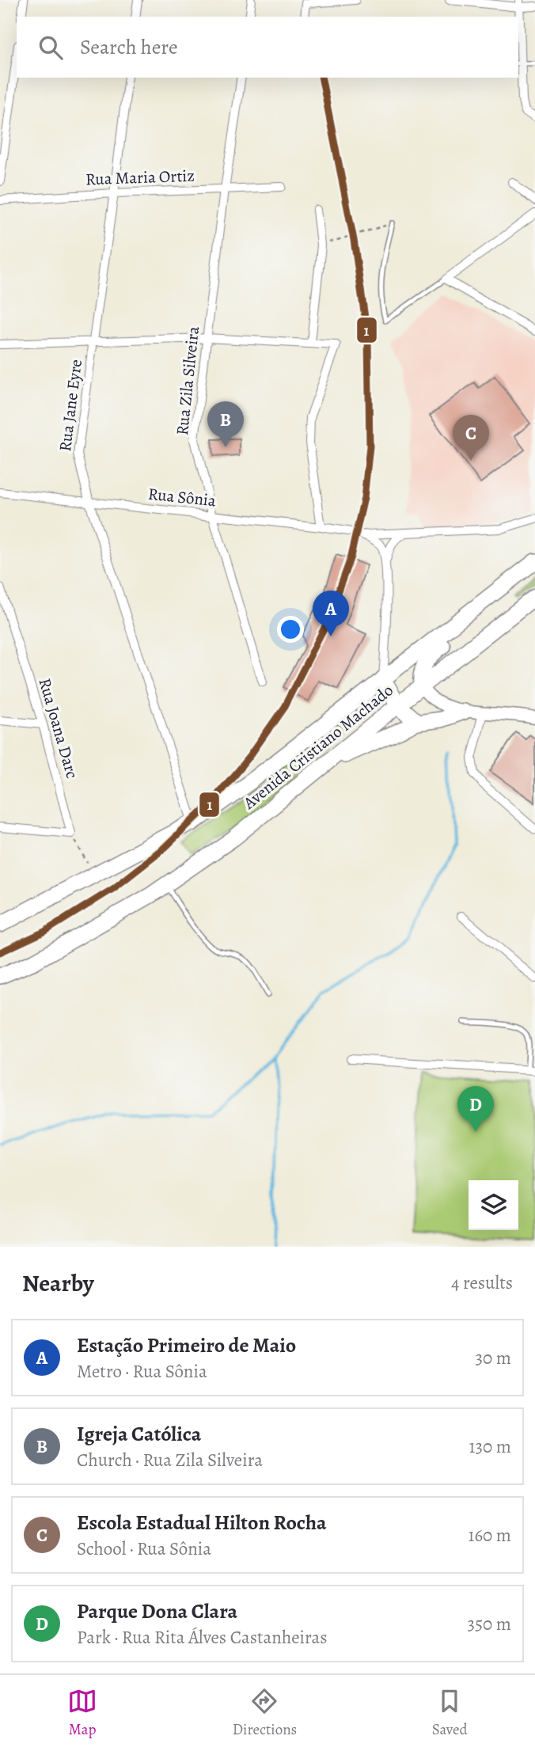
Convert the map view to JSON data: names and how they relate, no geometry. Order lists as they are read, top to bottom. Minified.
{"streets":{"highway":["Avenida Cristiano Machado"],"street":["Rua Maria Ortiz","Rua Zila Silveira","Rua Jane Eyre","Rua Sônia","Rua Joana Darc"]},"crossings":[["Rua Maria Ortiz","Rua Zila Silveira"],["Rua Maria Ortiz","Rua Jane Eyre"],["Rua Zila Silveira","Rua Sônia"],["Rua Jane Eyre","Rua Sônia"],["Rua Jane Eyre","Avenida Cristiano Machado"]],"lines":["transit line 1"],"page":{"search":"Search here","pins":["B","C","A","D"],"heading":["Nearby","4 results"],"list":[{"mark":"A","name":"Estação Primeiro de Maio","note":"Metro · Rua Sônia","value":"30 m"},{"mark":"B","name":"Igreja Católica","note":"Church · Rua Zila Silveira","value":"130 m"},{"mark":"C","name":"Escola Estadual Hilton Rocha","note":"School · Rua Sônia","value":"160 m"},{"mark":"D","name":"Parque Dona Clara","note":"Park · Rua Rita Álves Castanheiras","value":"350 m"}],"nav":["Map","Directions","Saved"]}}
